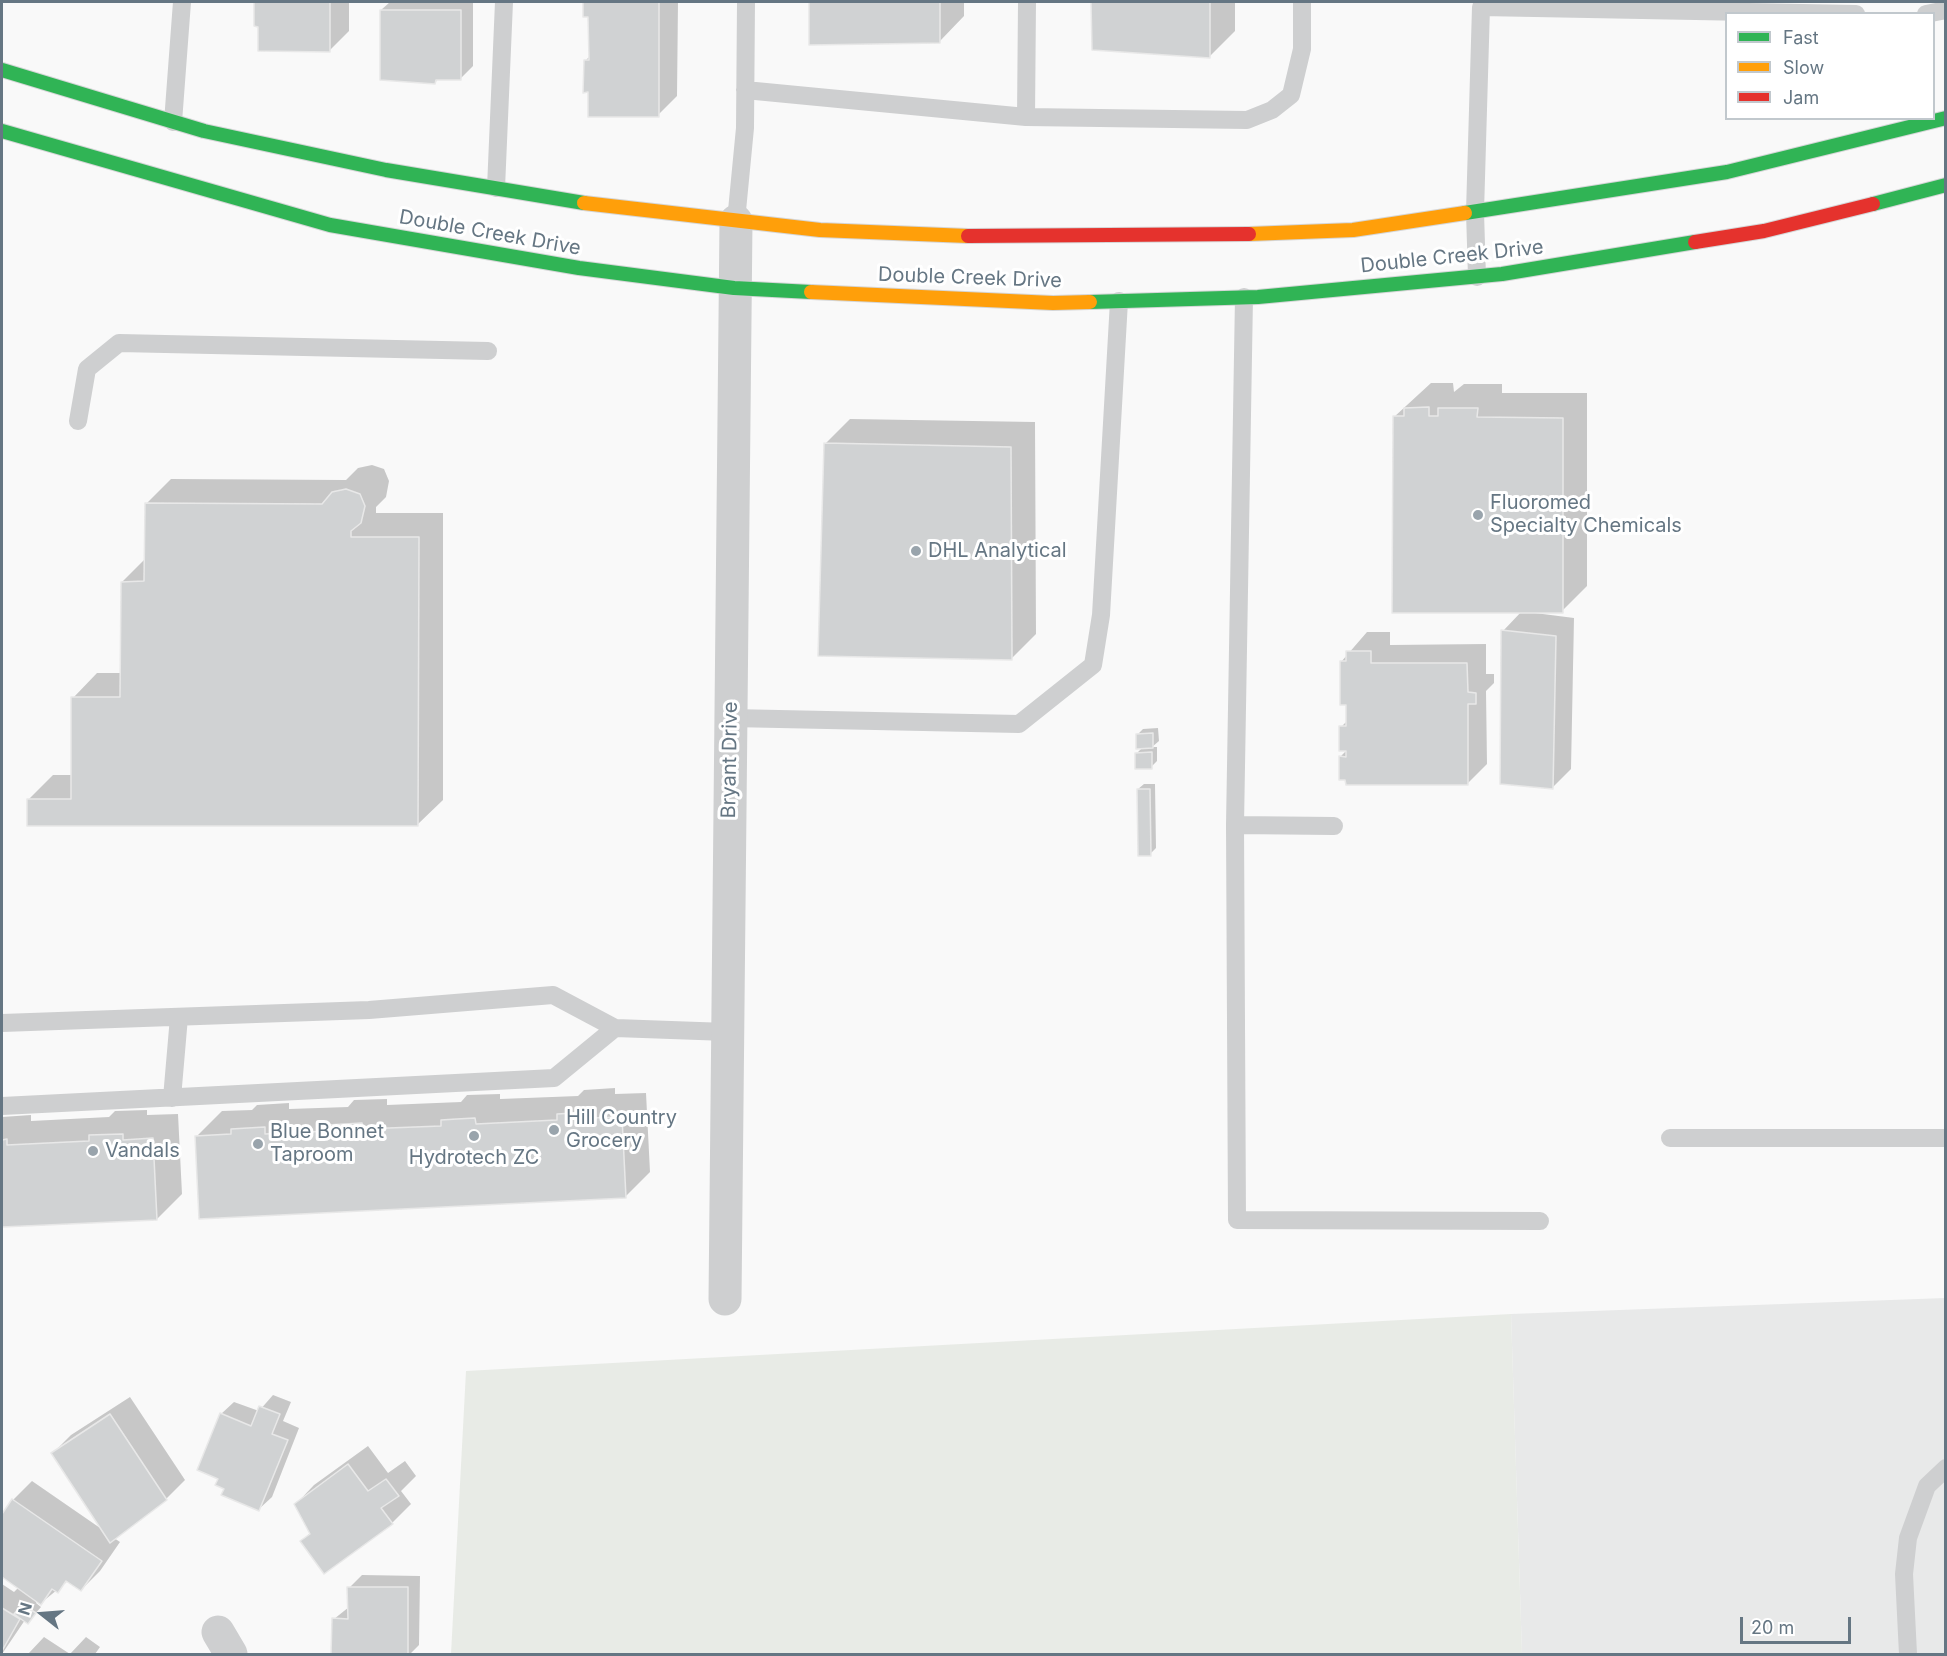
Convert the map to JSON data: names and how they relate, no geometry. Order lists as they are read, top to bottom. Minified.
{"streets":{"street":["Double Creek Drive","Bryant Drive"]},"crossings":[["Double Creek Drive","Bryant Drive"]],"places":["Fluoromed Specialty Chemicals","DHL Analytical","Hill Country Grocery","Hydrotech ZC","Blue Bonnet Taproom","Vandals"],"legend":["Fast","Slow","Jam"],"scale_bar":"20 m","north":"left"}
